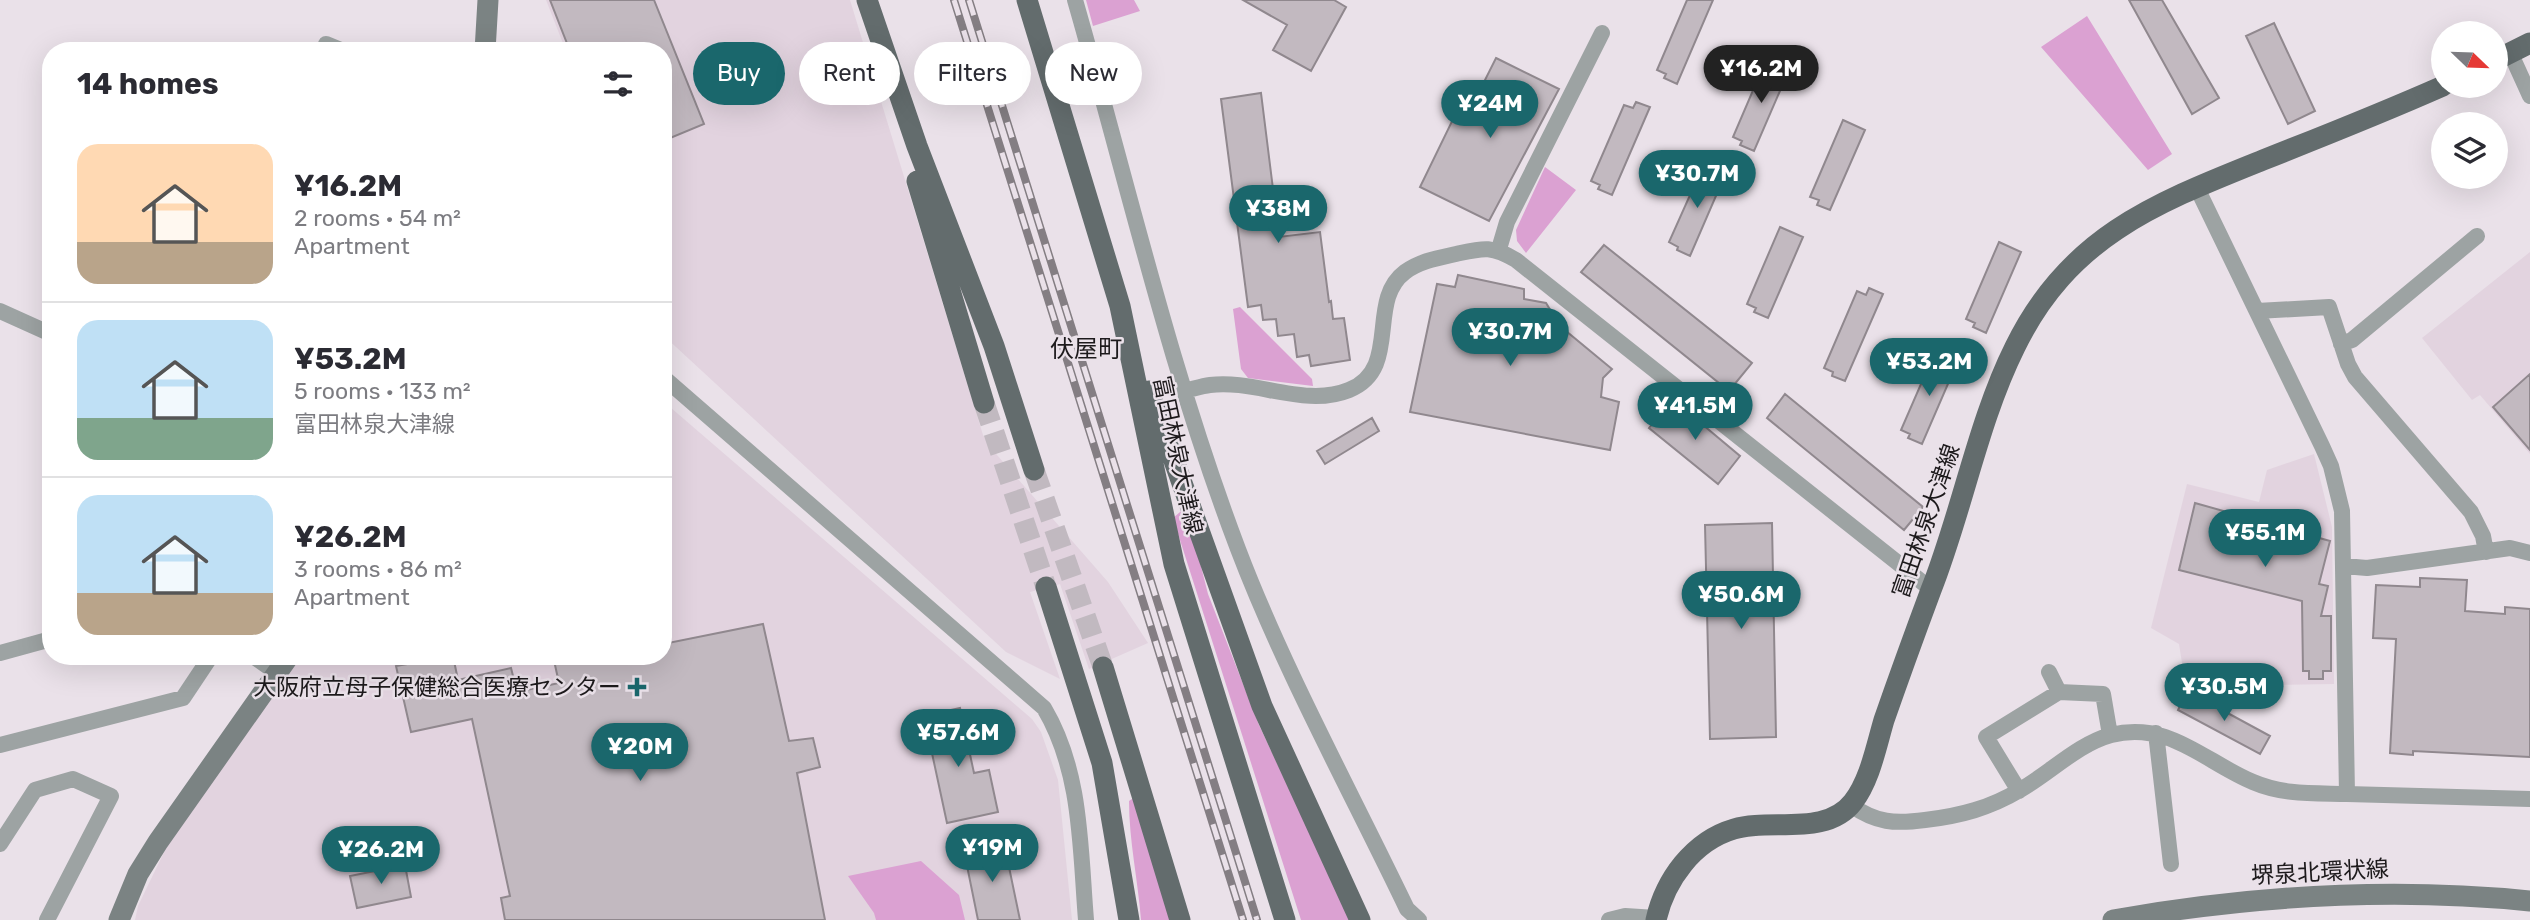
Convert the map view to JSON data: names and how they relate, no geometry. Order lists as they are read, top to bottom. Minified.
{"streets":{"main road":["富田林泉大津線","堺泉北環状線"]},"districts":["伏屋町"],"places":{"health":["大阪府立母子保健総合医療センター"]},"north":"bottom right","page":{"chip":["Buy","Rent","Filters","New"],"heading":"14 homes","price":["¥16.2M","¥24M","¥30.7M","¥38M","¥30.7M","¥53.2M","¥41.5M","¥55.1M","¥50.6M","¥30.5M","¥57.6M","¥20M","¥19M","¥26.2M"],"list":[{"name":"¥16.2M","note":"2 rooms · 54 m² · Apartment"},{"name":"¥53.2M","note":"5 rooms · 133 m² · 富田林泉大津線"},{"name":"¥26.2M","note":"3 rooms · 86 m² · Apartment"}]}}
